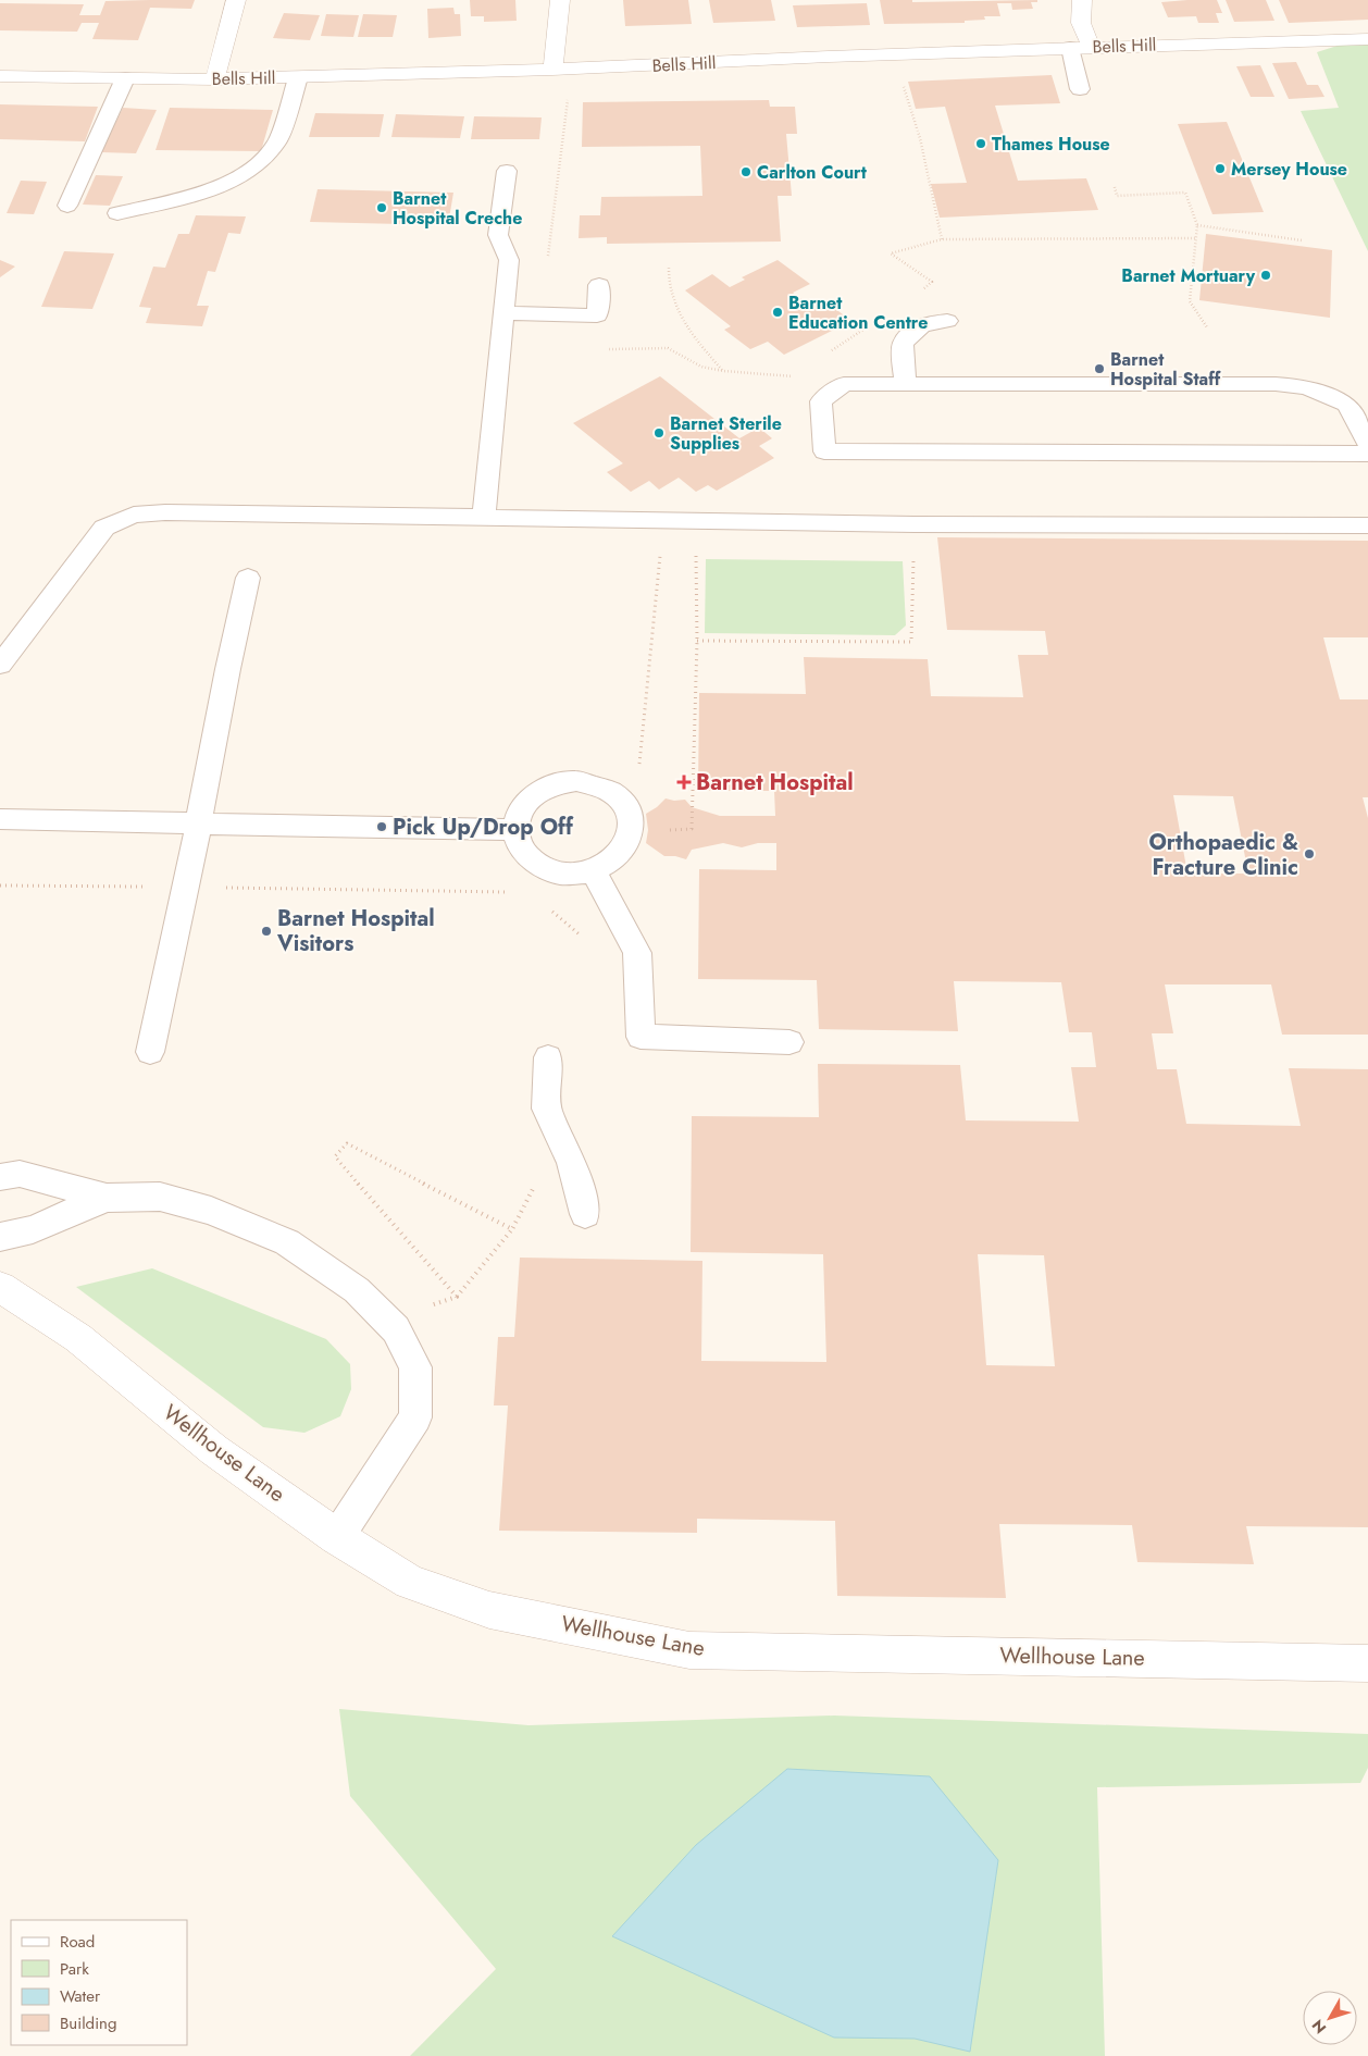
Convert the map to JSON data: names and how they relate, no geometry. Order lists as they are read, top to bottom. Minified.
{"streets":{"street":["Bells Hill","Wellhouse Lane"]},"places":{"other":["Thames House","Mersey House","Carlton Court","Barnet Hospital Creche","Barnet Mortuary","Barnet Education Centre","Barnet Hospital Staff","Barnet Sterile Supplies","Pick Up/Drop Off","Orthopaedic & Fracture Clinic","Barnet Hospital Visitors"],"health":["Barnet Hospital"]},"legend":["Road","Park","Water","Building"],"north":"bottom left"}
